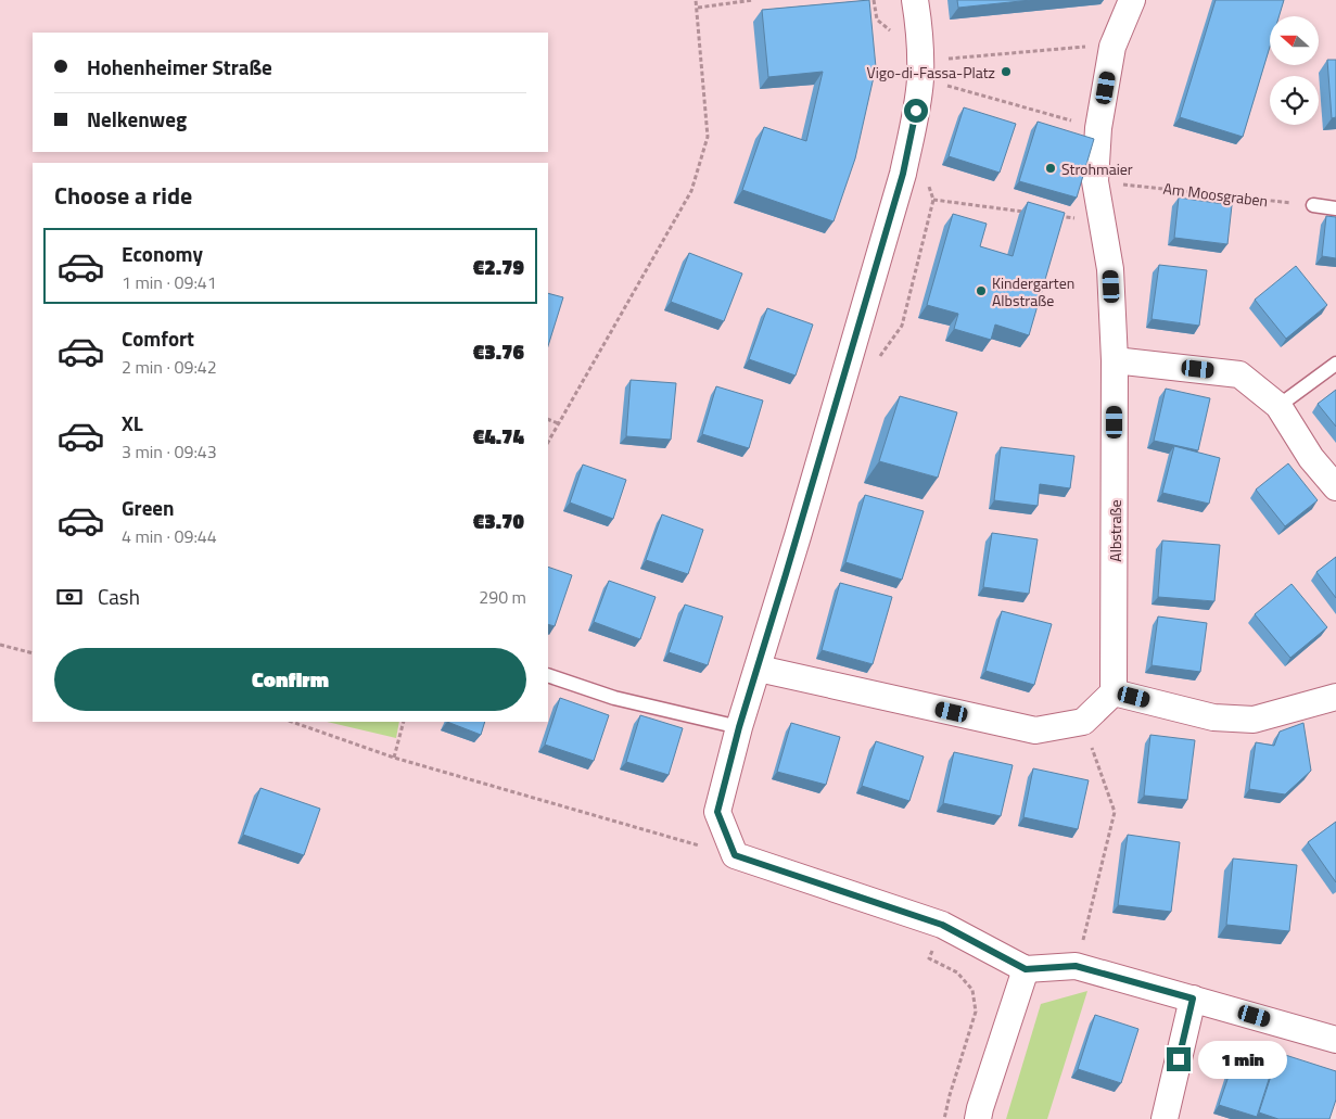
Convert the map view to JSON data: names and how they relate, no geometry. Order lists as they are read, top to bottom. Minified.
{"streets":{"street":["Albstraße"],"path":["Am Moosgraben"]},"crossings":[["Am Moosgraben","Albstraße"]],"places":["Vigo-di-Fassa-Platz","Strohmaier","Kindergarten Albstraße"],"north":"left","page":{"banner":["Hohenheimer Straße","Nelkenweg"],"heading":"Choose a ride","list":[{"name":"Economy","note":"1 min · 09:41","value":"€2.79"},{"name":"Comfort","note":"2 min · 09:42","value":"€3.76"},{"name":"XL","note":"3 min · 09:43","value":"€4.74"},{"name":"Green","note":"4 min · 09:44","value":"€3.70"}],"pay":["Cash","290 m"],"buttons":"Confirm","bubble":"1 min"}}
